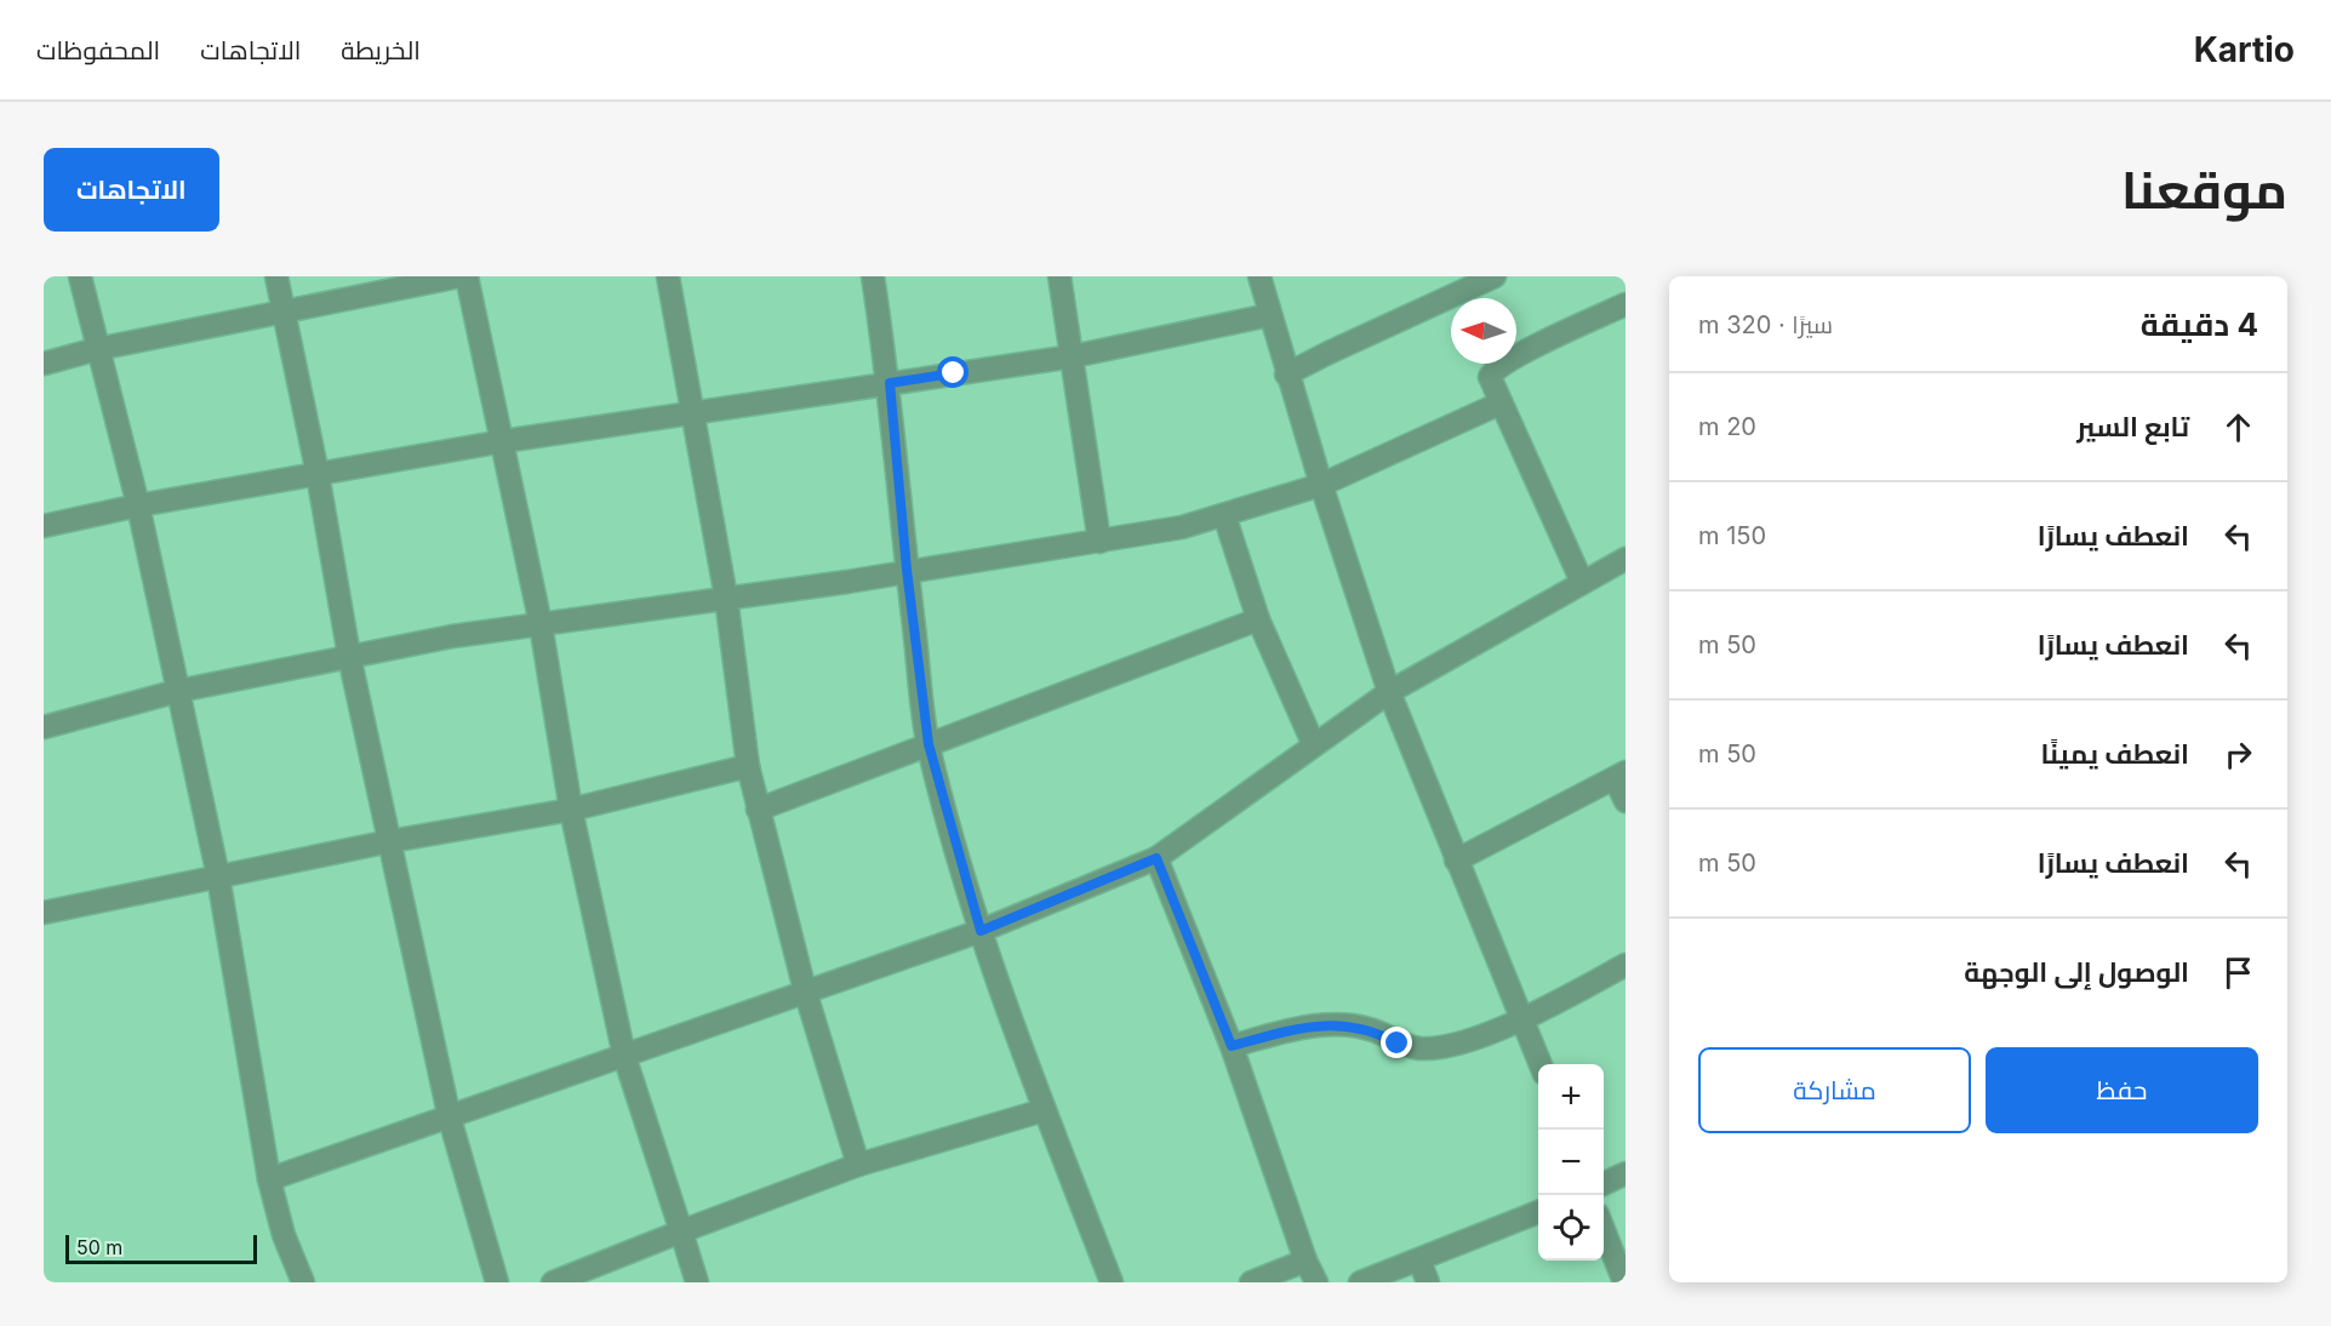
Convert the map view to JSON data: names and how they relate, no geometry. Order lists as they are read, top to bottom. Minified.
{"scale_bar":"50 m","north":"left","page":{"header":"Kartio","nav":["الخريطة","الاتجاهات","المحفوظات"],"title":"موقعنا","buttons":["الاتجاهات",["حفظ","مشاركة"]],"heading":["4 دقيقة","سيرًا · 320 m"],"list":[["تابع السير","20 m"],["انعطف يسارًا","150 m"],["انعطف يسارًا","50 m"],["انعطف يمينًا","50 m"],["انعطف يسارًا","50 m"],"الوصول إلى الوجهة"],"map_buttons":["+","−"],"scale":"50 m"}}
